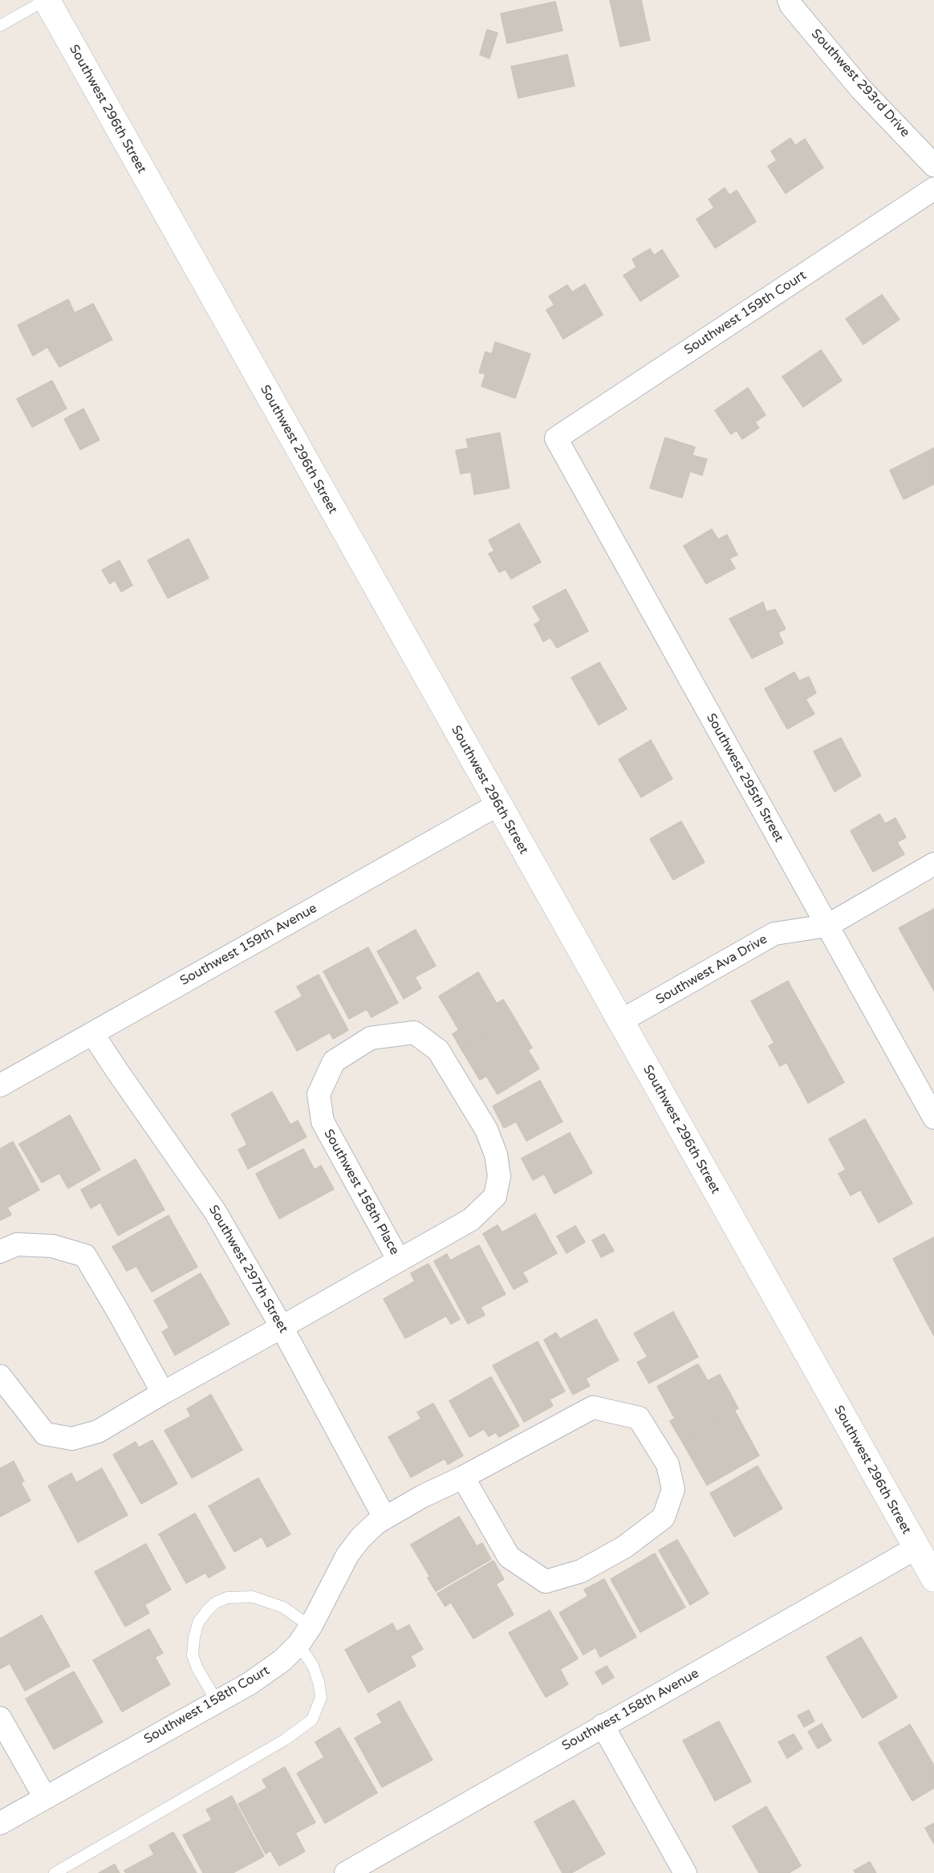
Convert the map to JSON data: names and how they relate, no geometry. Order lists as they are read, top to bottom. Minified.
{"streets":{"street":["Southwest 293rd Drive","Southwest 296th Street","Southwest 159th Court","Southwest 295th Street","Southwest 159th Avenue","Southwest Ava Drive","Southwest 158th Place","Southwest 297th Street","Southwest 158th Court","Southwest 158th Avenue"]},"crossings":[["Southwest 296th Street","Southwest 159th Avenue"],["Southwest 296th Street","Southwest Ava Drive"],["Southwest 296th Street","Southwest 158th Avenue"],["Southwest 159th Court","Southwest 295th Street"],["Southwest 295th Street","Southwest Ava Drive"],["Southwest 159th Avenue","Southwest 297th Street"],["Southwest 158th Place","Southwest 297th Street"],["Southwest 297th Street","Southwest 158th Court"]]}
